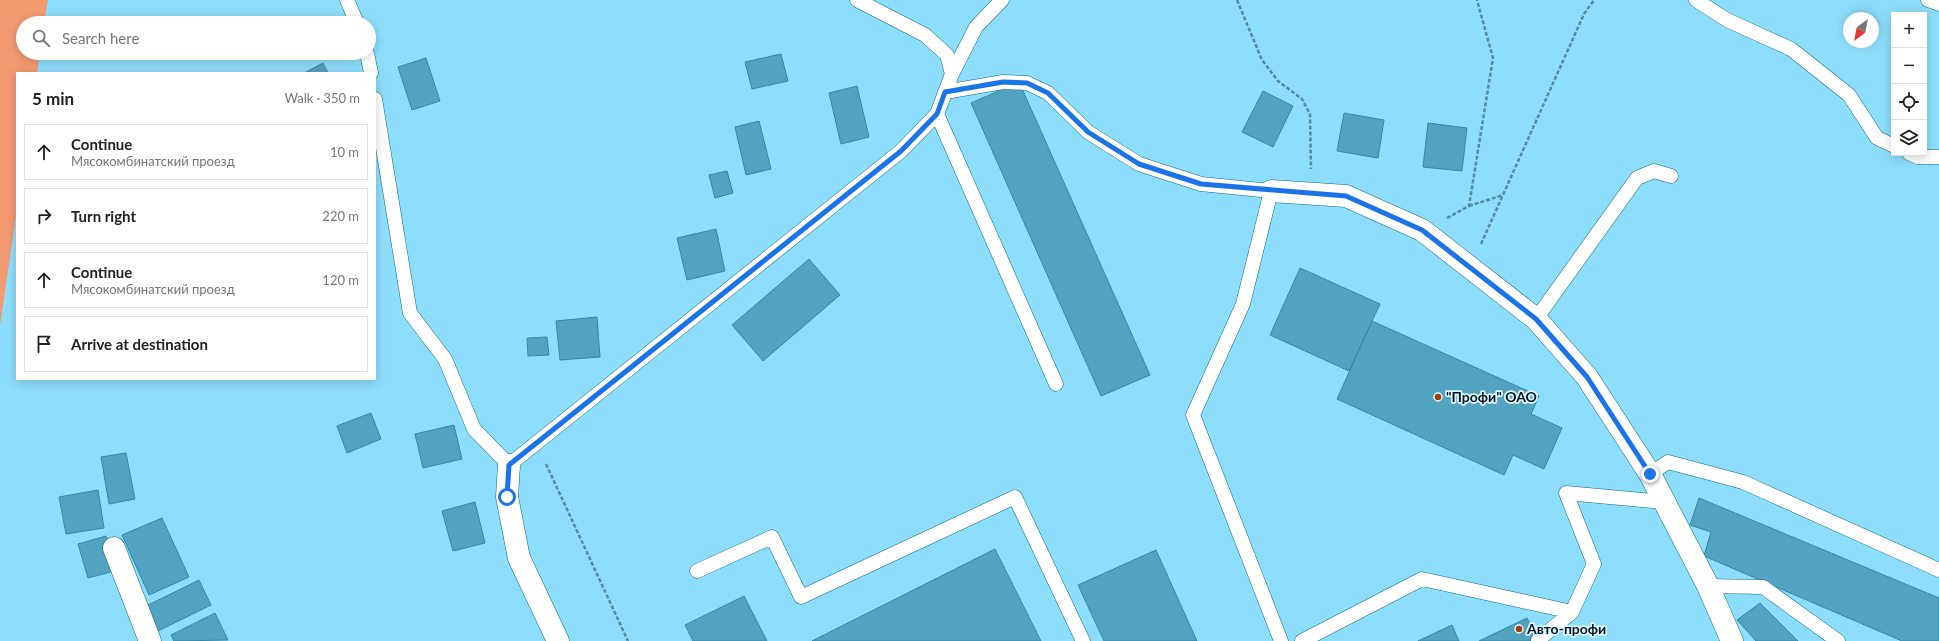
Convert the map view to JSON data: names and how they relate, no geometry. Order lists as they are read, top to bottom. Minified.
{"places":["\"Профи\" ОАО","Авто-профи"],"north":"bottom left","page":{"map_buttons":["+","−"],"search":"Search here","heading":["5 min","Walk · 350 m"],"list":[["Continue","Мясокомбинатский проезд","10 m"],["Turn right","220 m"],["Continue","Мясокомбинатский проезд","120 m"],"Arrive at destination"]}}
